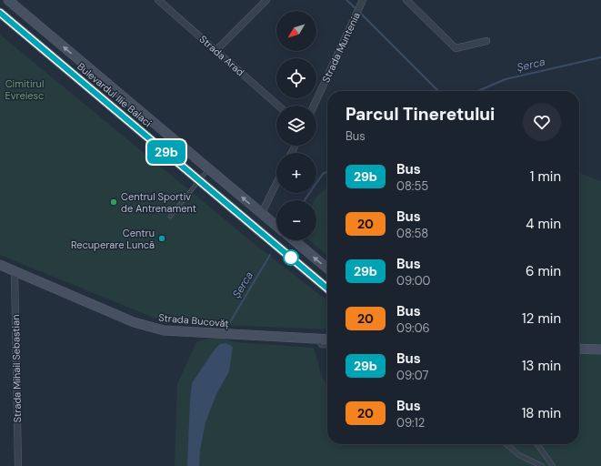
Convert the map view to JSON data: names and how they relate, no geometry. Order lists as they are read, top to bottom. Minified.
{"streets":{"main road":["Bulevardul Ilie Balaci","Strada Bucovăț"],"street":["Strada Muntenia","Strada Arad","Strada Mihail Sebastian"]},"crossings":[["Strada Bucovăț","Strada Mihail Sebastian"]],"water":["Șerca"],"parks":["Cimitirul Evreiesc"],"places":["Centrul Sportiv de Antrenament","Centru Recuperare Luncă"],"lines":["bus line 29b"],"north":"bottom left","page":{"on_map":"29b","map_buttons":["+","−"],"heading":["Parcul Tineretului","Bus"],"list":[{"mark":"29b","name":"Bus","note":"08:55","value":"1 min"},{"mark":"20","name":"Bus","note":"08:58","value":"4 min"},{"mark":"29b","name":"Bus","note":"09:00","value":"6 min"},{"mark":"20","name":"Bus","note":"09:06","value":"12 min"},{"mark":"29b","name":"Bus","note":"09:07","value":"13 min"},{"mark":"20","name":"Bus","note":"09:12","value":"18 min"}]}}
